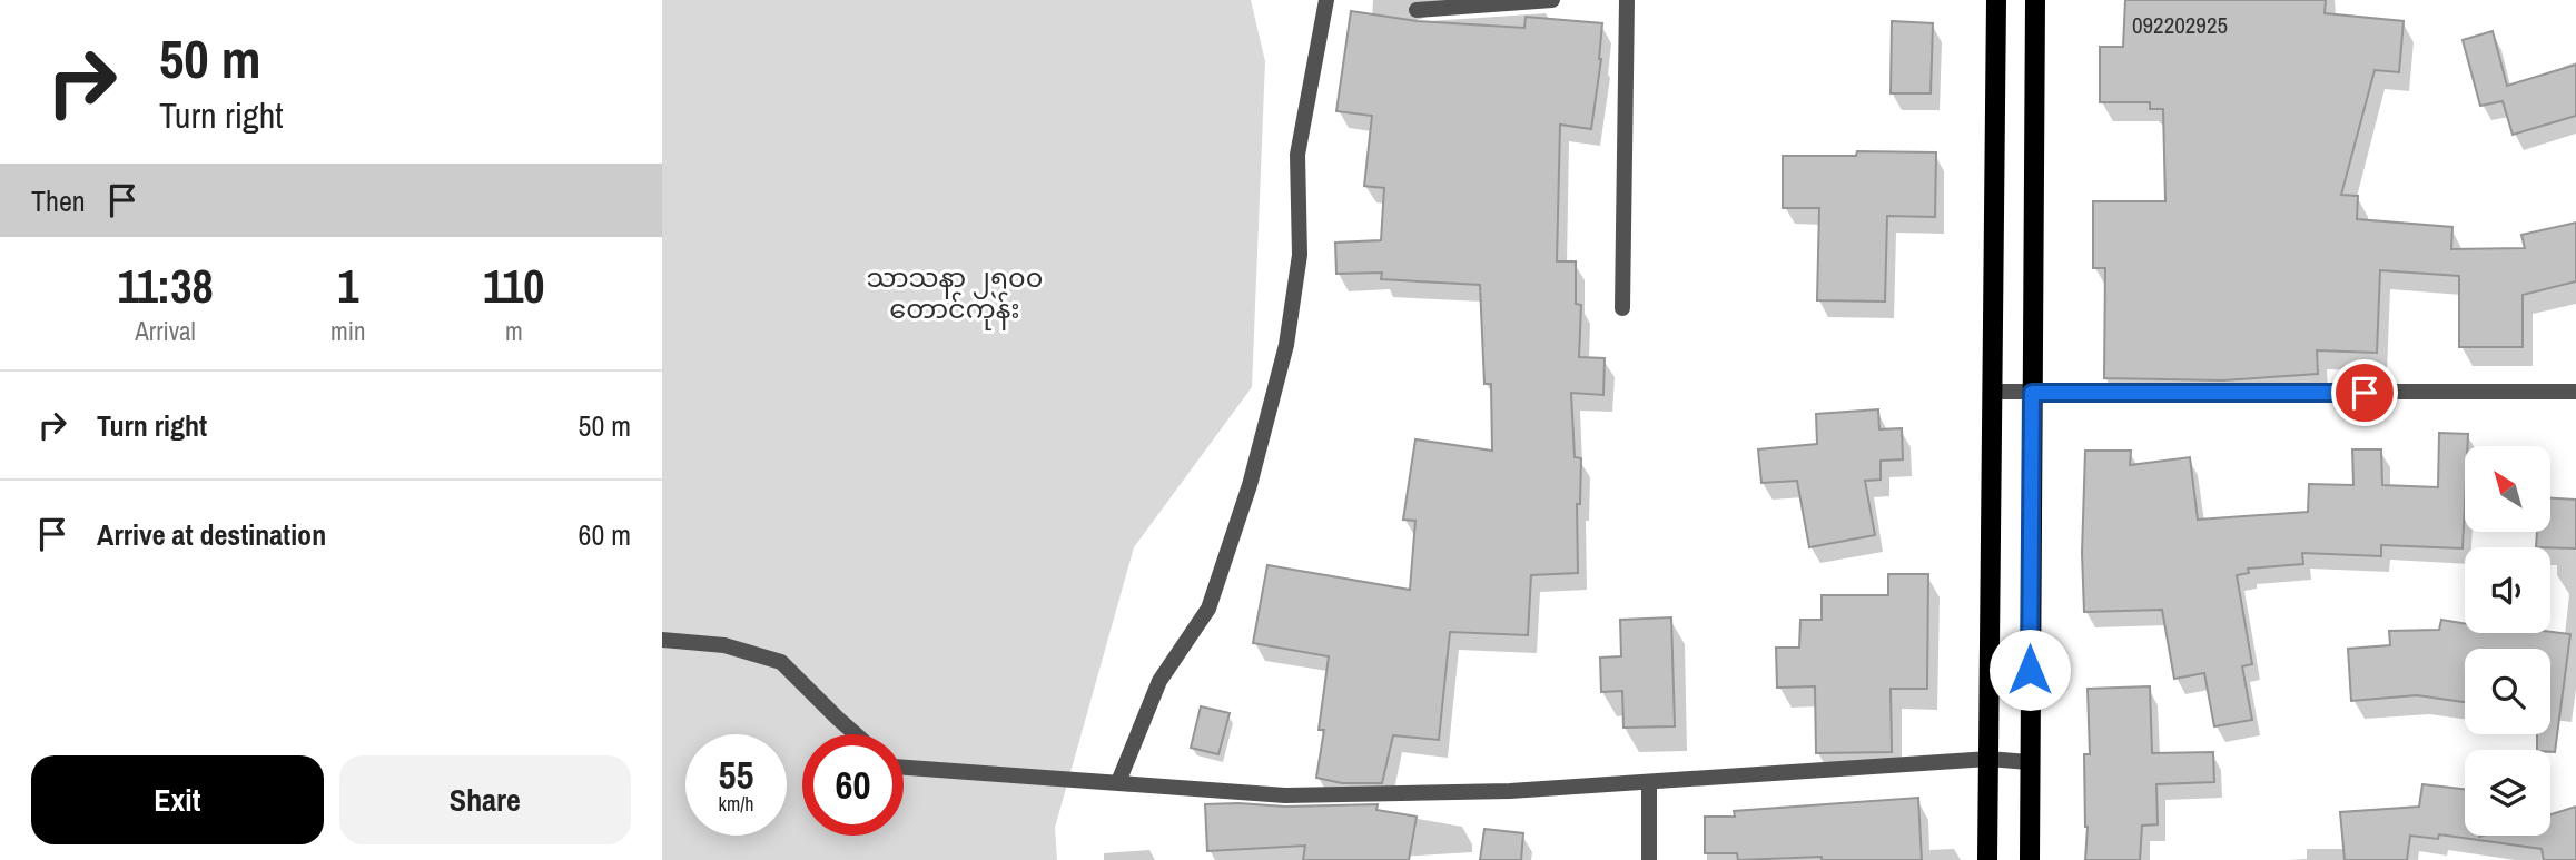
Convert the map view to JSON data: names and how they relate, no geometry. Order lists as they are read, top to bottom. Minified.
{"parks":["သာသနာ ၂၅၀၀ တောင်ကုန်း"],"house_numbers":["092202925"],"north":"top left","page":{"turn":["50 m","Turn right"],"then":"Then","eta":["11:38","Arrival","1","min","110","m"],"list":[{"name":"Turn right","value":"50 m"},{"name":"Arrive at destination","value":"60 m"}],"speed":"55 km/h","limit":"60","buttons":["Exit","Share"]}}
